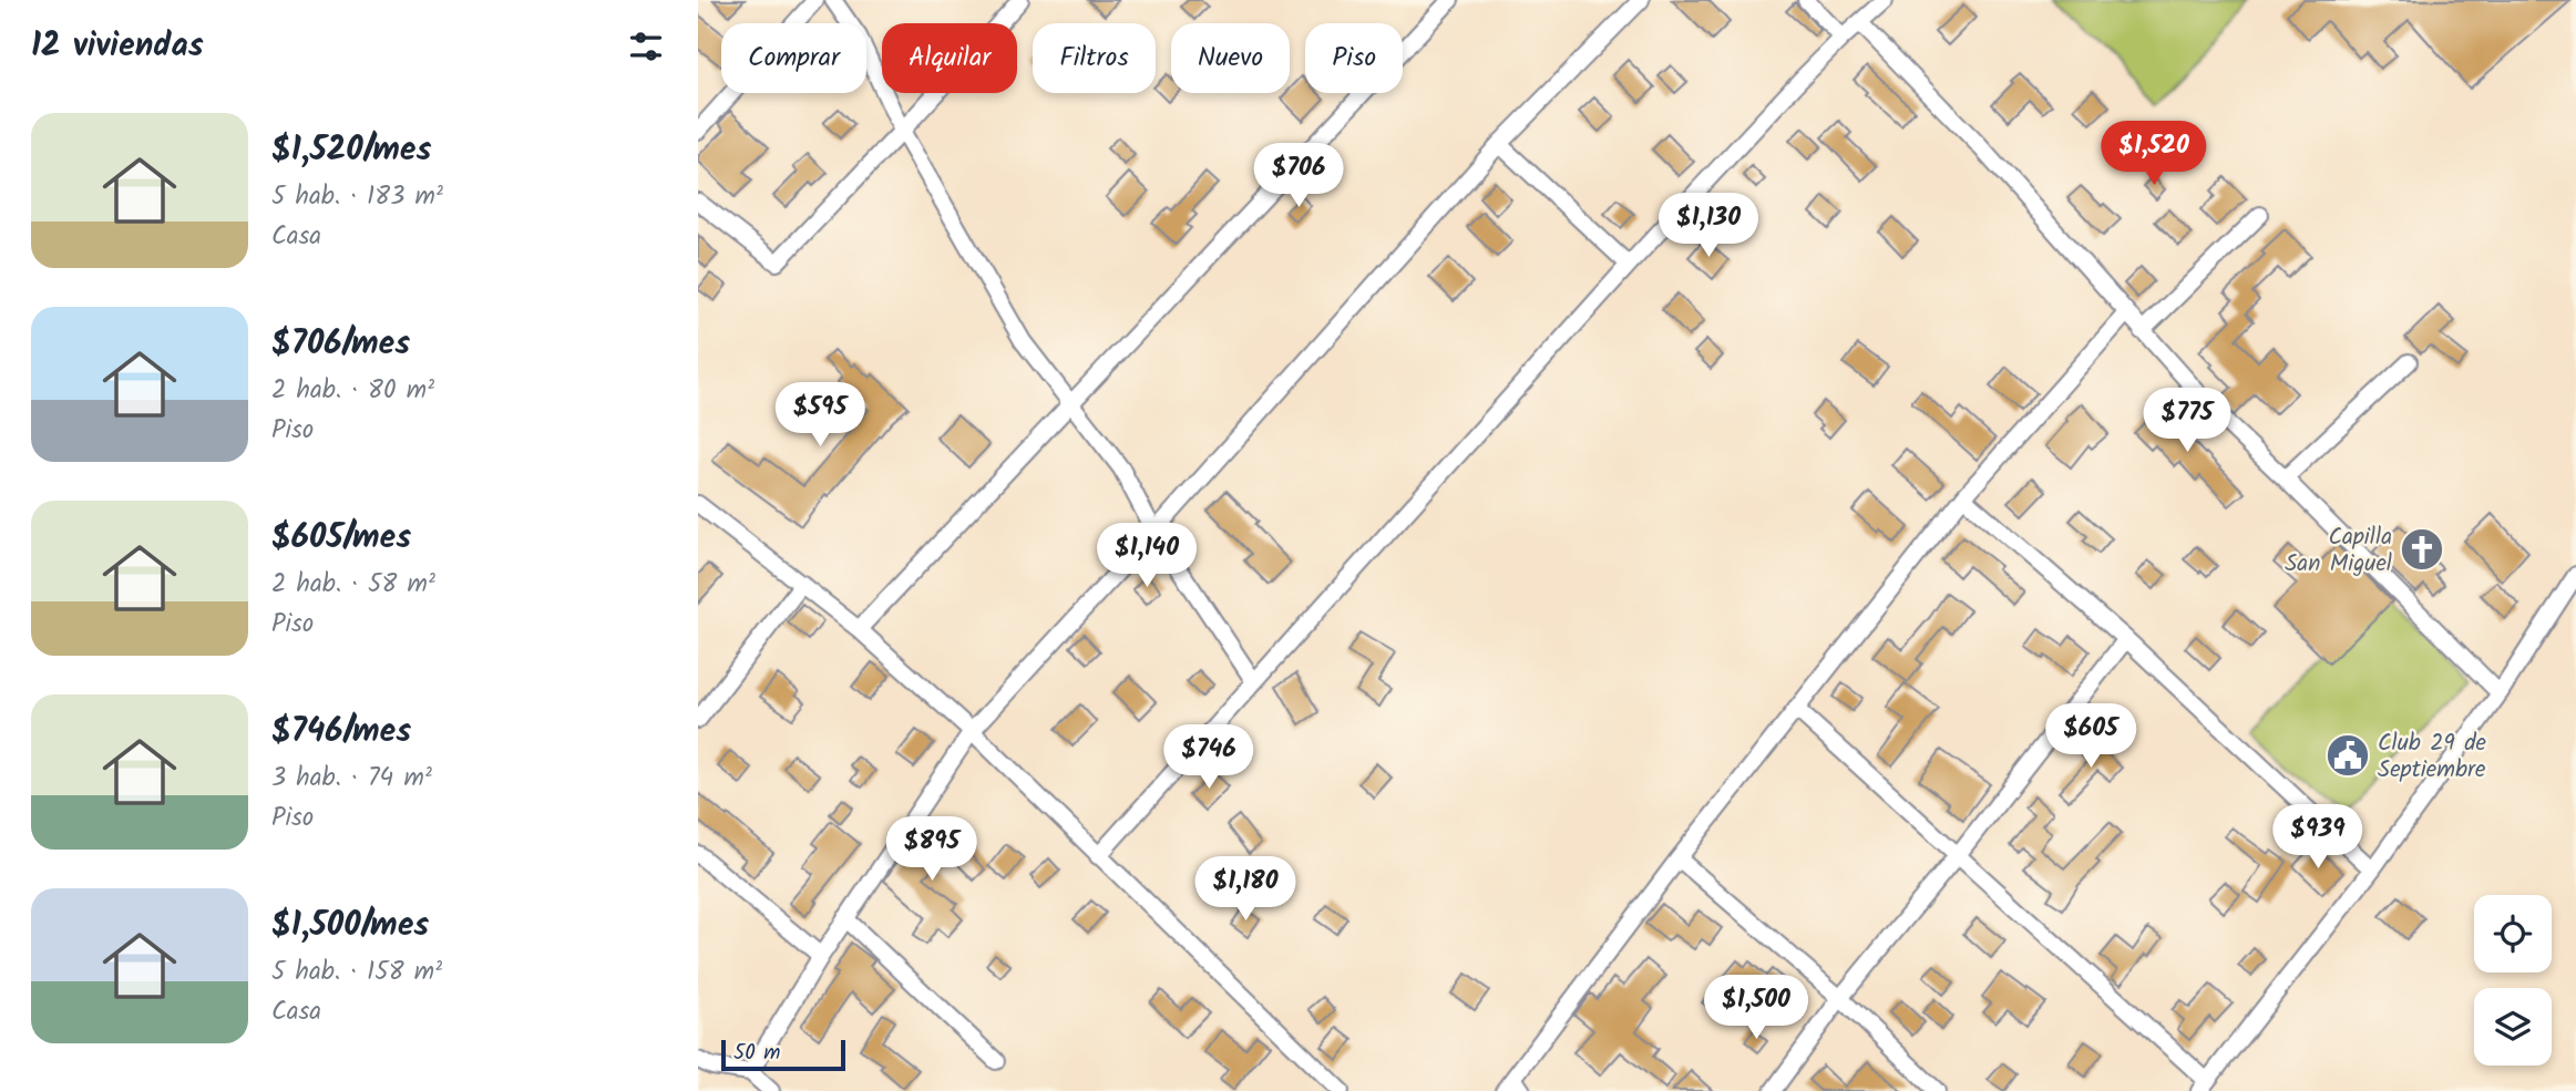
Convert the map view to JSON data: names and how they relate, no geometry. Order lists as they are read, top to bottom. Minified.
{"places":{"church":["Capilla San Miguel"],"public building":["Club 29 de Septiembre"]},"scale_bar":"50 m","page":{"heading":"12 viviendas","chip":["Comprar","Alquilar","Filtros","Nuevo","Piso"],"list":[{"name":"$1,520/mes","note":"5 hab. · 183 m² · Casa"},{"name":"$706/mes","note":"2 hab. · 80 m² · Piso"},{"name":"$605/mes","note":"2 hab. · 58 m² · Piso"},{"name":"$746/mes","note":"3 hab. · 74 m² · Piso"},{"name":"$1,500/mes","note":"5 hab. · 158 m² · Casa"}],"price":["$1,520","$706","$1,130","$595","$775","$1,140","$605","$746","$939","$895","$1,180","$1,500"],"scale":"50 m"}}
